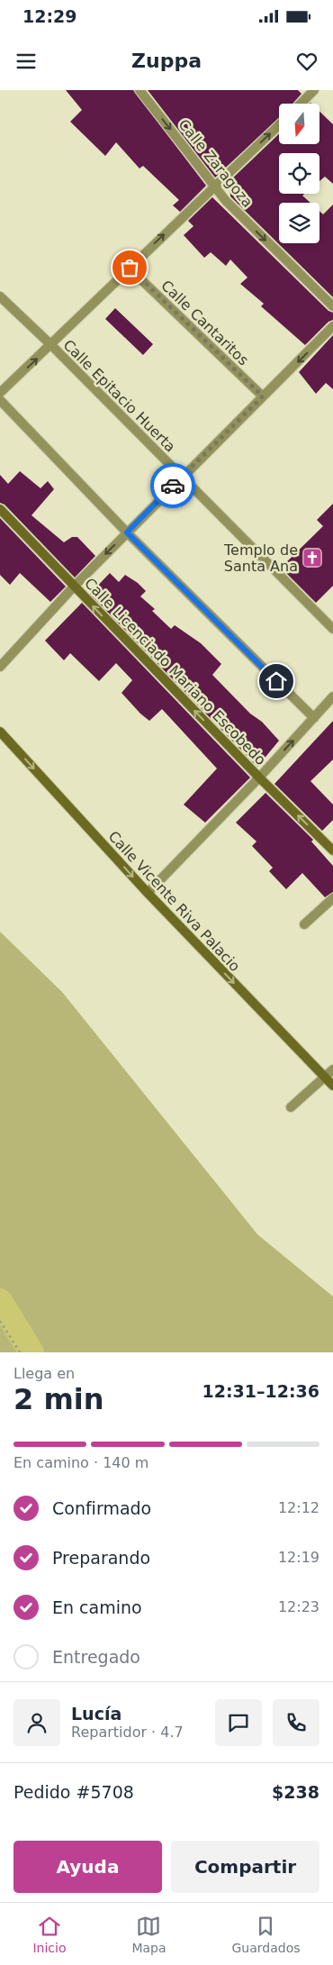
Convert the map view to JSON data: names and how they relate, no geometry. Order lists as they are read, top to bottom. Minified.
{"streets":{"main road":["Calle Licenciado Mariano Escobedo","Calle Vicente Riva Palacio"],"street":["Calle Zaragoza","Calle Cantaritos","Calle Epitacio Huerta"]},"one_way":["Calle Zaragoza","Calle Licenciado Mariano Escobedo","Calle Vicente Riva Palacio"],"places":{"church":["Templo de Santa Ana"]},"north":"bottom","page":{"status":"12:29","header":"Zuppa","heading":["2 min","Llega en","12:31–12:36"],"panel":["Lucía","Repartidor · 4.7","Pedido #5708","$238"],"bar":"En camino · 140 m","list":[["Confirmado","12:12"],["Preparando","12:19"],["En camino","12:23"],"Entregado"],"buttons":["Ayuda","Compartir"],"tabs":["Inicio","Mapa","Guardados"]}}
